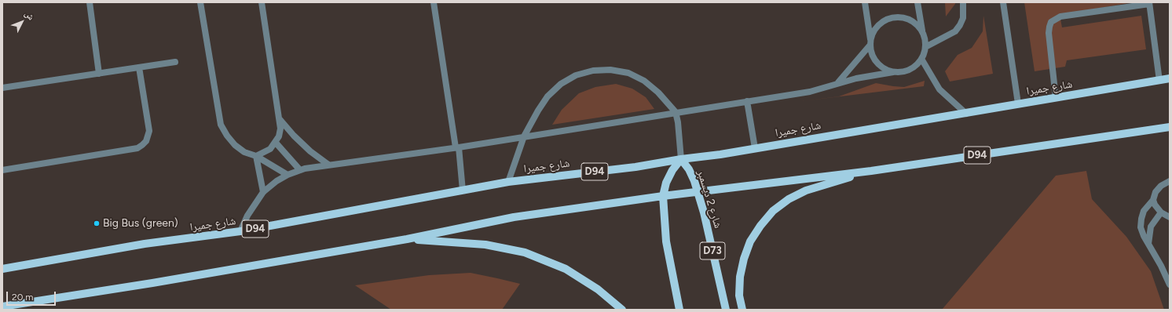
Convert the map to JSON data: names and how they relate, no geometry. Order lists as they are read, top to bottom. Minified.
{"streets":{"main road":["شارع جميرا","D94","شارع 2 ديسمبر","D73"]},"crossings":[["شارع جميرا","شارع 2 ديسمبر"],["D94","شارع 2 ديسمبر"]],"places":["Big Bus (green)"],"scale_bar":"20 m","north":"top right"}
